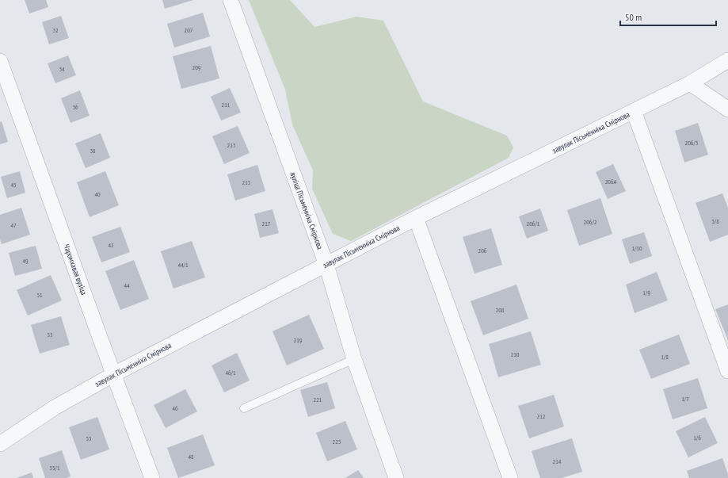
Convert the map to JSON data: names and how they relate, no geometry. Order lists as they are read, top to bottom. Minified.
{"streets":{"street":["завулак Пісьменніка Смірнова","вуліца Пісьменніка Смірнова","Чаромхавая вуліца"]},"crossings":[["завулак Пісьменніка Смірнова","вуліца Пісьменніка Смірнова"],["завулак Пісьменніка Смірнова","Чаромхавая вуліца"]],"house_numbers":["32","207","209","34","211","36","206/3","213","38","206А","215","45","40","3/8","206/2","217","206/1","47","42","1/10","206","49","44/1","44","1/9","51","208","53","219","210","1/8","46/1","1/7","221","46","212","1/6","55","223","48","214","55/1"],"scale_bar":"50 m"}
